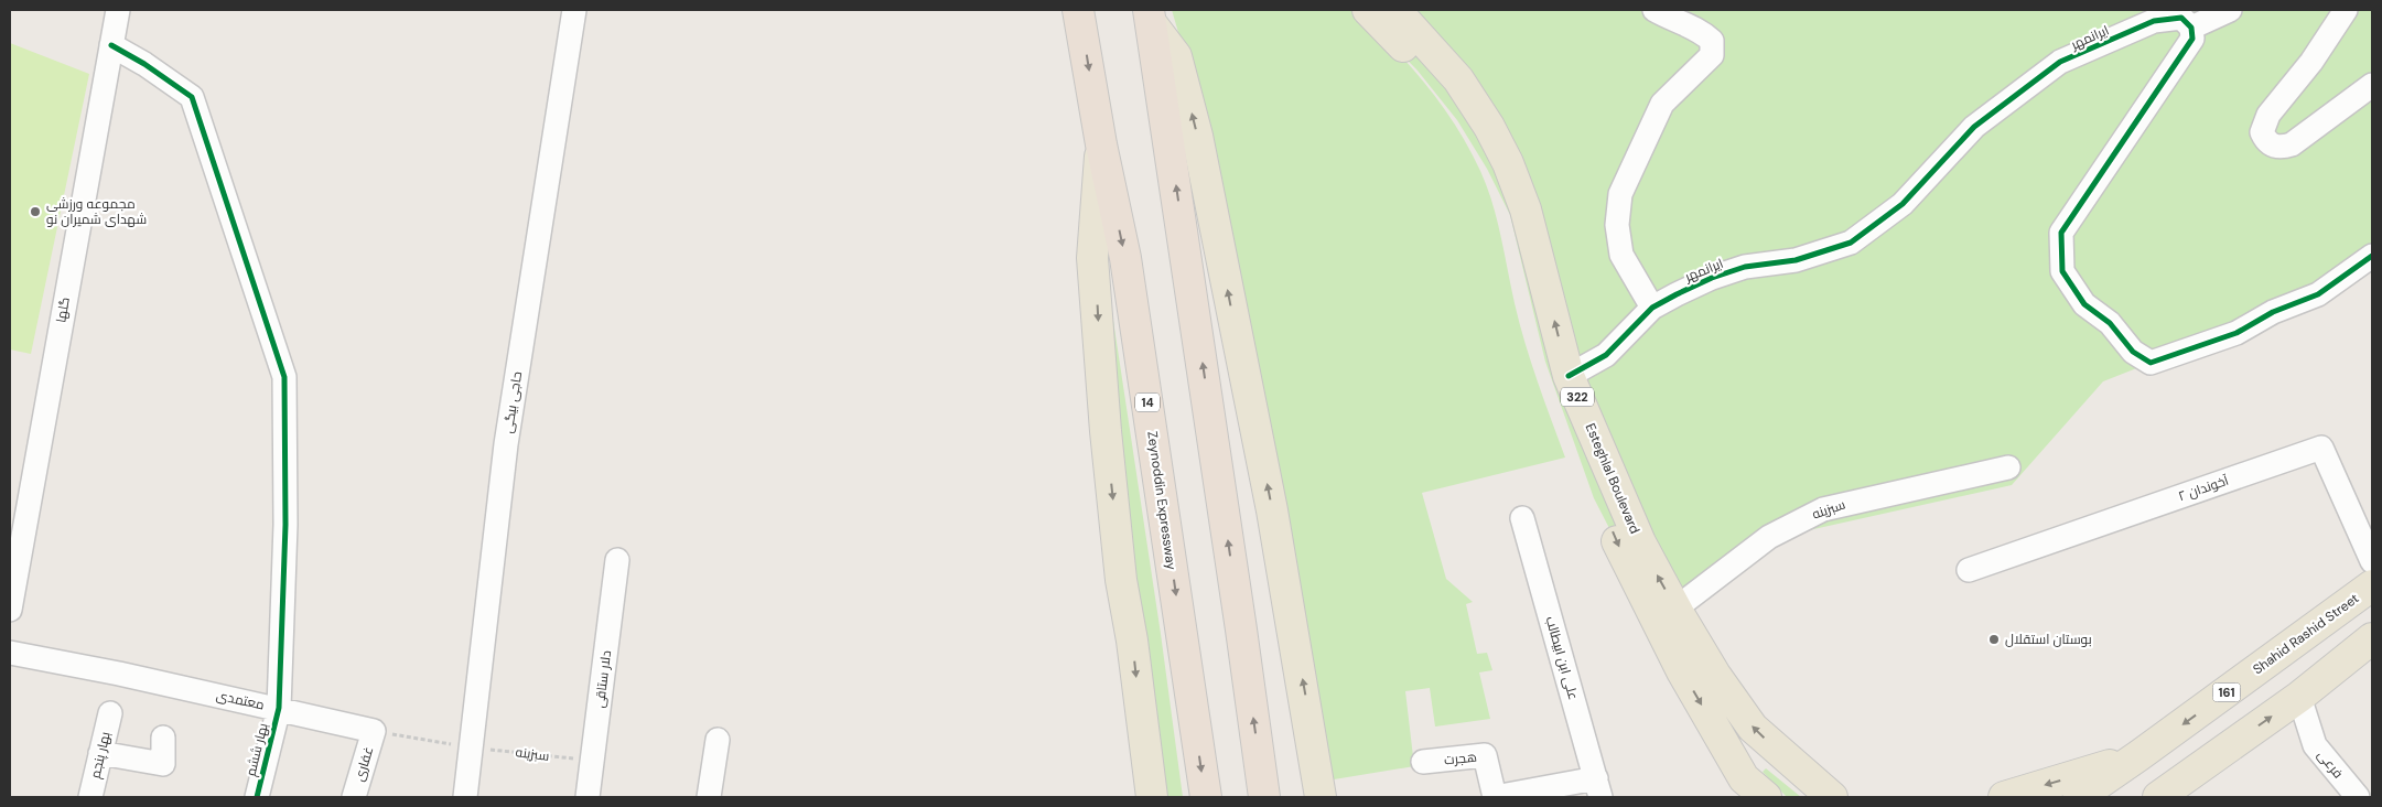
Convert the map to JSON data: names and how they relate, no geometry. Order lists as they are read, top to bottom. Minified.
{"streets":{"highway":["14","Zeynoddin Expressway"],"main road":["322","Esteghlal Boulevard","Shahid Rashid Street","161"],"street":["ایرانمهر","گلها","حاجی بیگی","آخوندان ۲","سبزینه","علی ابن ابیطالب","دلار ستاقی","معتمدی","بهار ششم","بهار پنجم","هجرت","غفاری","فرعی"]},"crossings":[["ایرانمهر","Esteghlal Boulevard"],["گلها","بهار ششم"],["حاجی بیگی","سبزینه"],["Esteghlal Boulevard","سبزینه"],["سبزینه","دلار ستاقی"],["علی ابن ابیطالب","هجرت"],["معتمدی","بهار ششم"],["معتمدی","غفاری"]],"places":["مجموعه ورزشی شهدای شمیران نو","بوستان استقلال"]}
